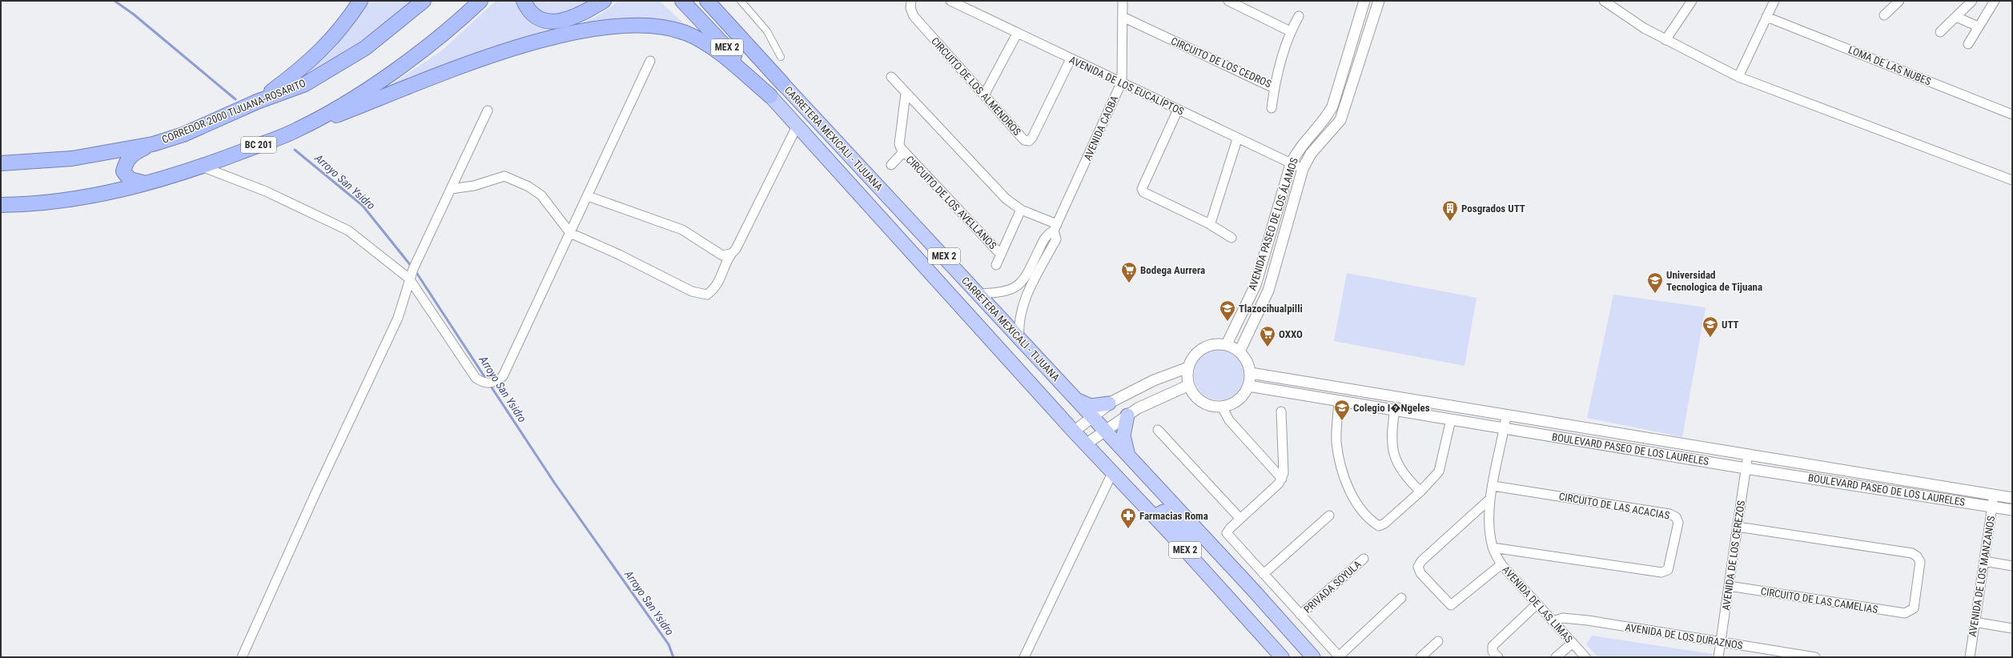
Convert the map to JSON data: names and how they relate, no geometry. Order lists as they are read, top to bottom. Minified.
{"streets":{"highway":["MEX 2","CORREDOR 2000 TIJUANA-ROSARITO","CARRETERA MEXICALI - TIJUANA","BC 201"],"street":["CIRCUITO DE LOS CEDROS","LOMA DE LAS NUBES","AVENIDA DE LOS EUCALÍPTOS","CIRCUITO DE LOS ALMENDROS","AVENIDA CAOBA","CIRCUITO DE LOS AVELLANOS","AVENIDA PASEO DE LOS ÁLAMOS","BOULEVARD PASEO DE LOS LAURELES","CIRCUITO DE LAS ACACIAS","AVENIDA DE LOS CEREZOS","AVENIDA DE LOS MANZANOS","PRIVADA SOYULA","CIRCUITO DE LAS CAMELIAS","AVENIDA DE LAS LIMAS","AVENIDA DE LOS DURAZNOS"]},"crossings":[["CIRCUITO DE LOS CEDROS","AVENIDA CAOBA"],["AVENIDA DE LOS EUCALÍPTOS","CIRCUITO DE LOS ALMENDROS"],["AVENIDA DE LOS EUCALÍPTOS","AVENIDA CAOBA"],["AVENIDA DE LOS EUCALÍPTOS","AVENIDA PASEO DE LOS ÁLAMOS"],["AVENIDA PASEO DE LOS ÁLAMOS","BOULEVARD PASEO DE LOS LAURELES"],["BOULEVARD PASEO DE LOS LAURELES","AVENIDA DE LOS CEREZOS"],["BOULEVARD PASEO DE LOS LAURELES","AVENIDA DE LOS MANZANOS"],["BOULEVARD PASEO DE LOS LAURELES","AVENIDA DE LAS LIMAS"],["CIRCUITO DE LAS ACACIAS","AVENIDA DE LAS LIMAS"],["AVENIDA DE LOS CEREZOS","CIRCUITO DE LAS CAMELIAS"],["AVENIDA DE LOS CEREZOS","AVENIDA DE LOS DURAZNOS"],["AVENIDA DE LAS LIMAS","AVENIDA DE LOS DURAZNOS"]],"water":["Arroyo San Ysidro"],"places":{"building":["Posgrados UTT"],"supermarket":["Bodega Aurrera","OXXO"],"school or university":["Universidad Tecnologica de Tijuana","Tlazocihualpilli","UTT","Colegio I�Ngeles"],"pharmacy":["Farmacias Roma"]}}
